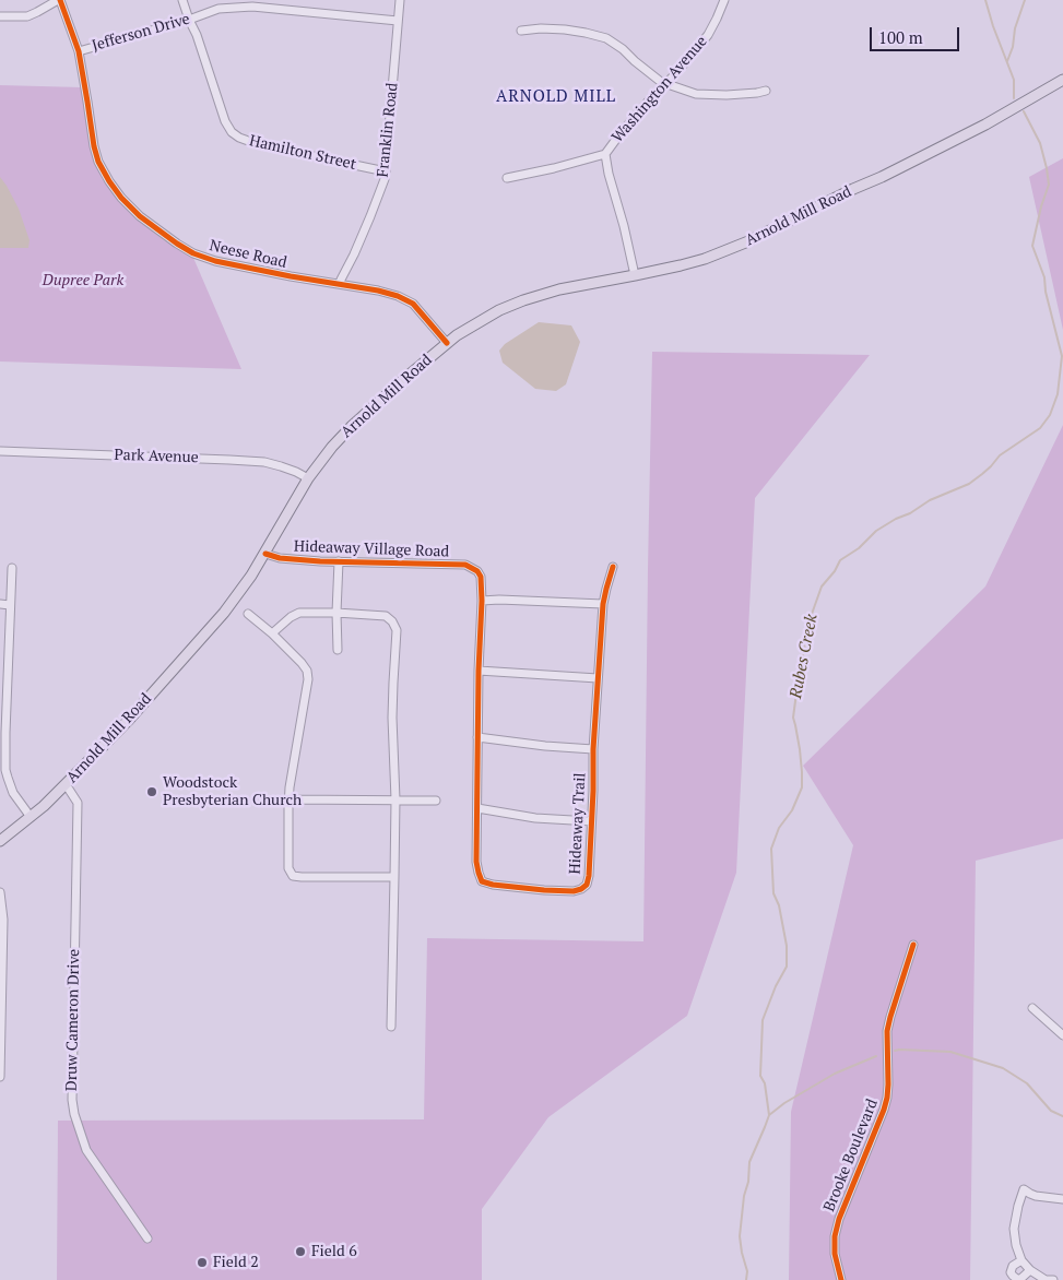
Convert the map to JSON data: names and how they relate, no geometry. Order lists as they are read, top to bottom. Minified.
{"streets":{"main road":["Arnold Mill Road"],"street":["Jefferson Drive","Washington Avenue","Franklin Road","Hamilton Street","Neese Road","Park Avenue","Hideaway Village Road","Hideaway Trail","Druw Cameron Drive","Brooke Boulevard"]},"crossings":[["Jefferson Drive","Franklin Road"],["Jefferson Drive","Hamilton Street"],["Jefferson Drive","Neese Road"],["Washington Avenue","Arnold Mill Road"],["Franklin Road","Hamilton Street"],["Franklin Road","Neese Road"],["Arnold Mill Road","Neese Road"],["Arnold Mill Road","Park Avenue"],["Arnold Mill Road","Hideaway Village Road"],["Arnold Mill Road","Druw Cameron Drive"],["Hideaway Village Road","Hideaway Trail"]],"districts":["ARNOLD MILL"],"water":["Rubes Creek"],"parks":["Dupree Park"],"places":["Woodstock Presbyterian Church","Field 6","Field 2"],"scale_bar":"100 m"}
